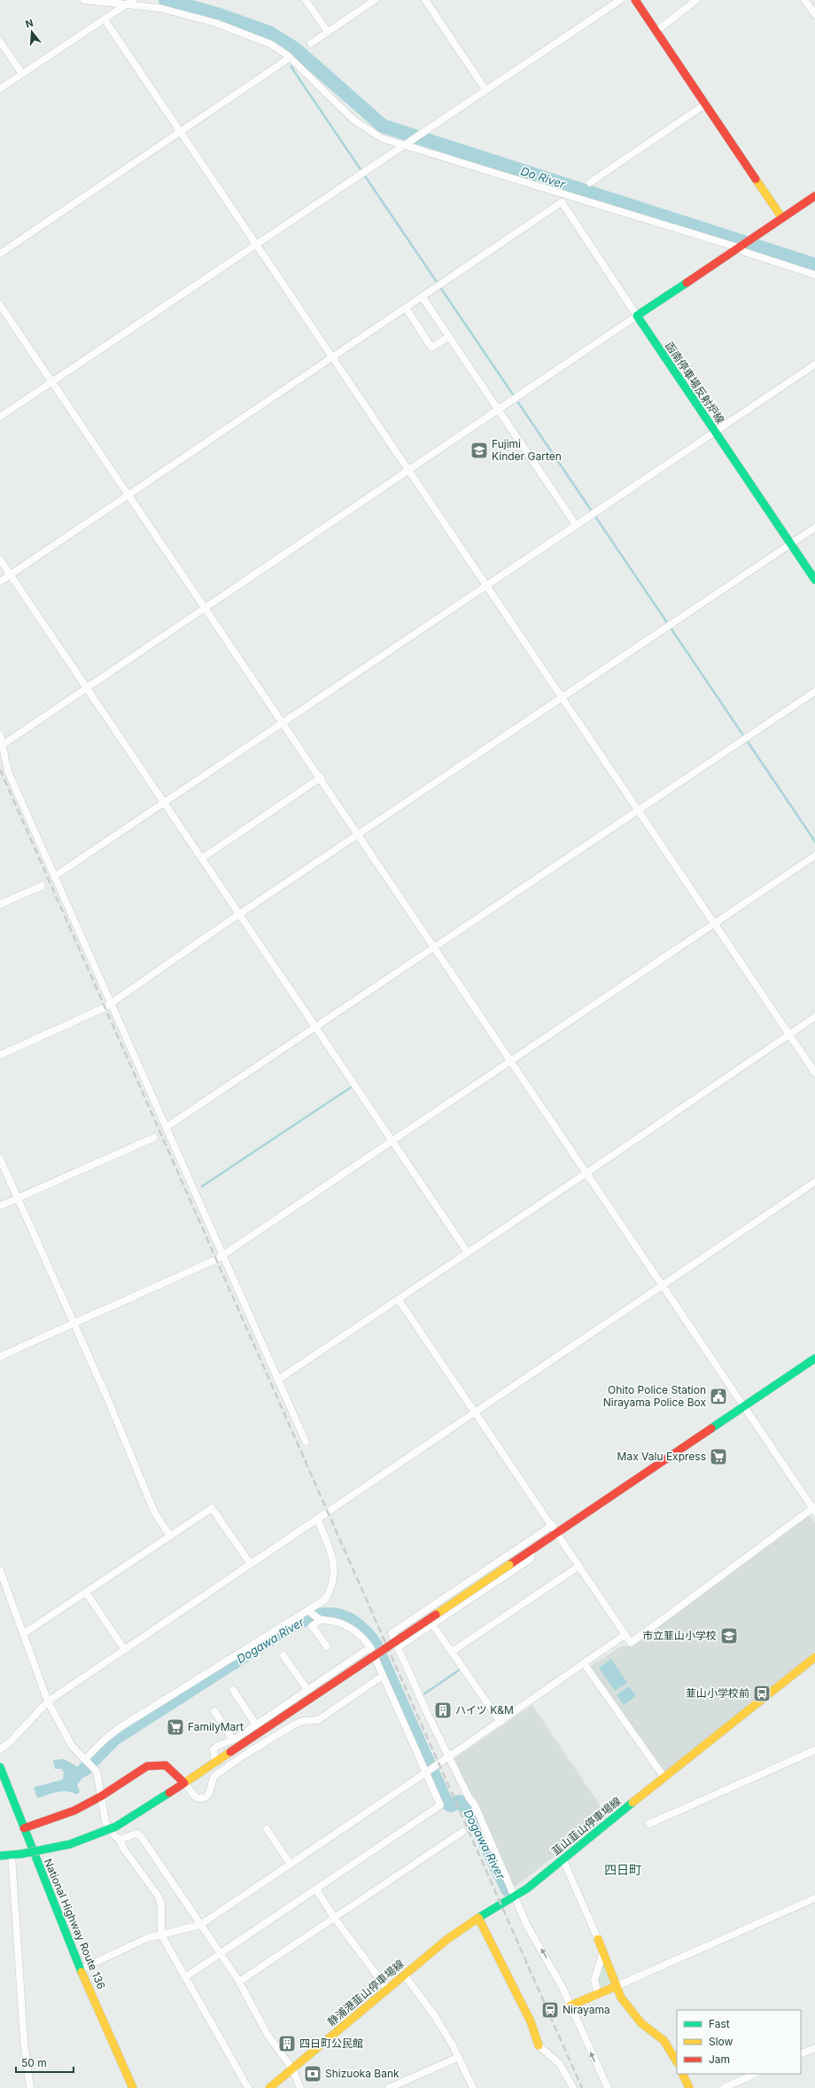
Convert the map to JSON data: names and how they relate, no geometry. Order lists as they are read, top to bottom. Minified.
{"streets":{"main road":["函南停車場反射炉線","韮山韮山停車場線","National Highway Route 136","静浦港韮山停車場線"]},"crossings":[["韮山韮山停車場線","静浦港韮山停車場線"]],"districts":["四日町"],"water":["Do River","Dogawa River"],"places":{"school or university":["Fujimi Kinder Garten","市立韮山小学校"],"public building":["Ohito Police Station Nirayama Police Box"],"supermarket":["Max Valu Express","FamilyMart"],"bus stop":["韮山小学校前"],"building":["ハイツ K&M","四日町公民館"],"station":["Nirayama"],"bank":["Shizuoka Bank"]},"legend":["Fast","Slow","Jam"],"scale_bar":"50 m","north":"top"}
